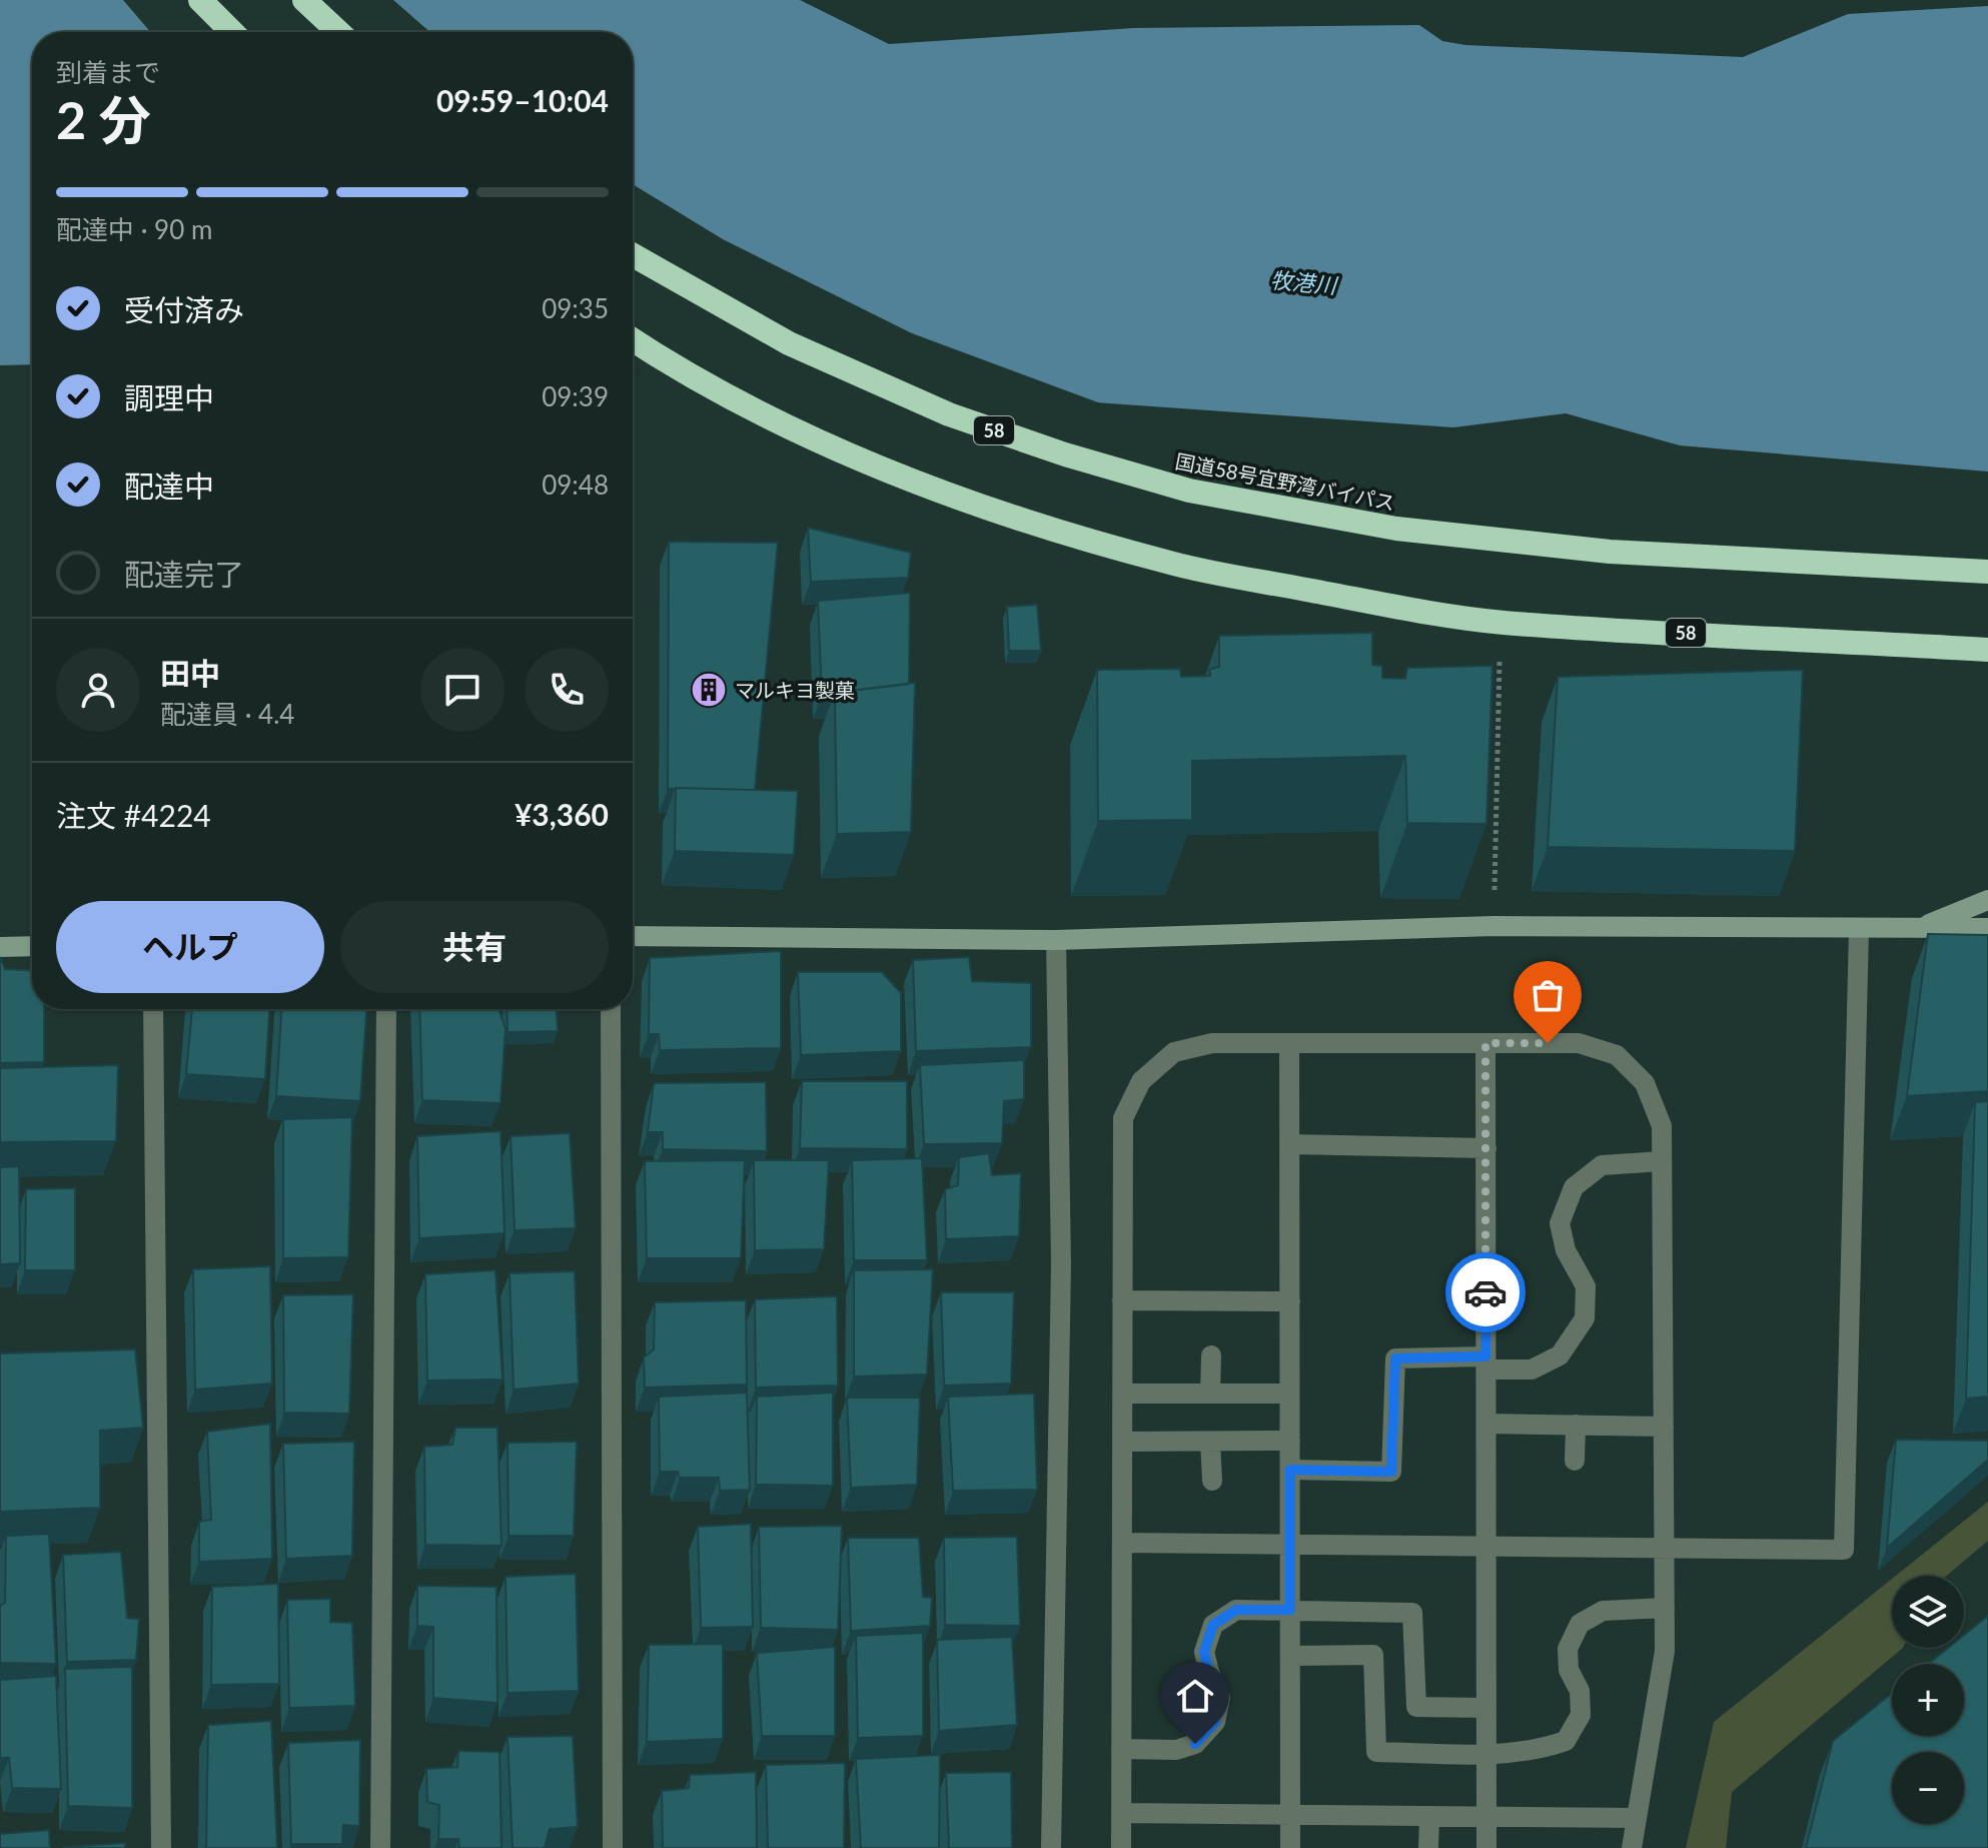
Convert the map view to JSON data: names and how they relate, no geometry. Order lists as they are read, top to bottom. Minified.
{"streets":{"highway":["58","国道58号宜野湾バイパス"]},"water":["牧港川"],"places":{"building":["マルキヨ製菓"]},"page":{"heading":["2 分","到着まで","09:59–10:04"],"panel":["田中","配達員 · 4.4","注文 #4224","¥3,360"],"bar":"配達中 · 90 m","list":[["受付済み","09:35"],["調理中","09:39"],["配達中","09:48"],"配達完了"],"buttons":["ヘルプ","共有"],"map_buttons":["+","−"]}}
